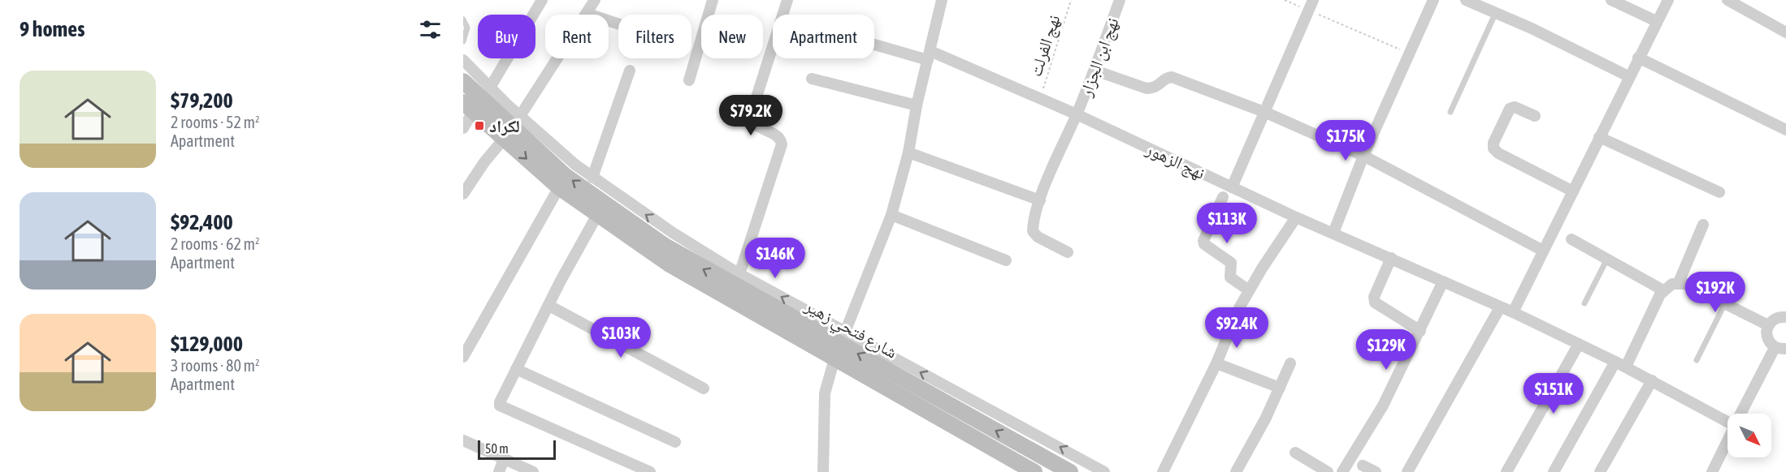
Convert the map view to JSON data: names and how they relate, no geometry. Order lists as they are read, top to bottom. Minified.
{"streets":{"street":["نهج ابن الجزار","نهج الزهور","شارع فتحي زهير"],"path":["نهج الفرلت"]},"crossings":[["نهج الفرلت","نهج الزهور"],["نهج ابن الجزار","نهج الزهور"]],"places":{"transit":["لكراد"]},"scale_bar":"50 m","north":"bottom right","page":{"heading":"9 homes","chip":["Buy","Rent","Filters","New","Apartment"],"list":[{"name":"$79,200","note":"2 rooms · 52 m² · Apartment"},{"name":"$92,400","note":"2 rooms · 62 m² · Apartment"},{"name":"$129,000","note":"3 rooms · 80 m² · Apartment"}],"price":["$79.2K","$175K","$113K","$146K","$192K","$92.4K","$103K","$129K","$151K"],"scale":"50 m"}}
